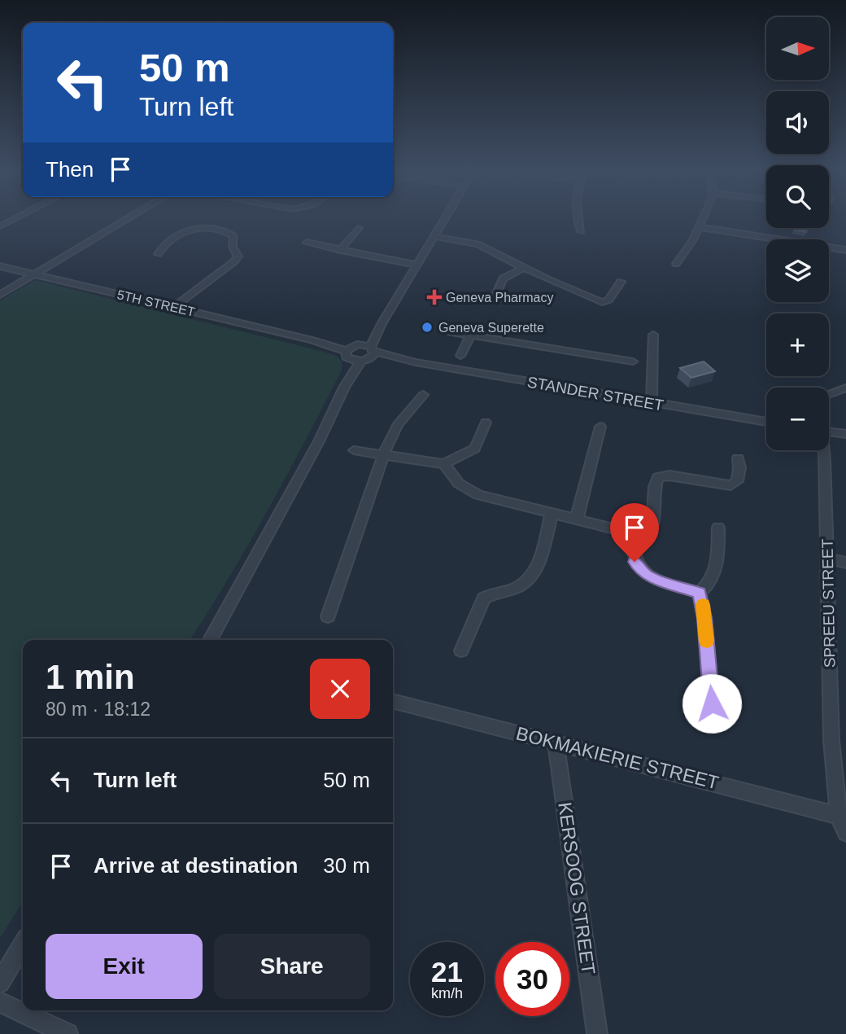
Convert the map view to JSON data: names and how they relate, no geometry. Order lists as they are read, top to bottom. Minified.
{"streets":{"street":["5TH STREET","STANDER STREET","SPREEU STREET","BOKMAKIERIE STREET","KERSOOG STREET"]},"crossings":[["SPREEU STREET","BOKMAKIERIE STREET"],["BOKMAKIERIE STREET","KERSOOG STREET"]],"places":{"health":["Geneva Pharmacy"],"other":["Geneva Superette"]},"north":"right","page":{"map_buttons":["+","−"],"turn":["50 m","Turn left"],"then":"Then","heading":["1 min","80 m · 18:12"],"list":[{"name":"Turn left","value":"50 m"},{"name":"Arrive at destination","value":"30 m"}],"buttons":["Exit","Share"],"speed":"21 km/h","limit":"30"}}
